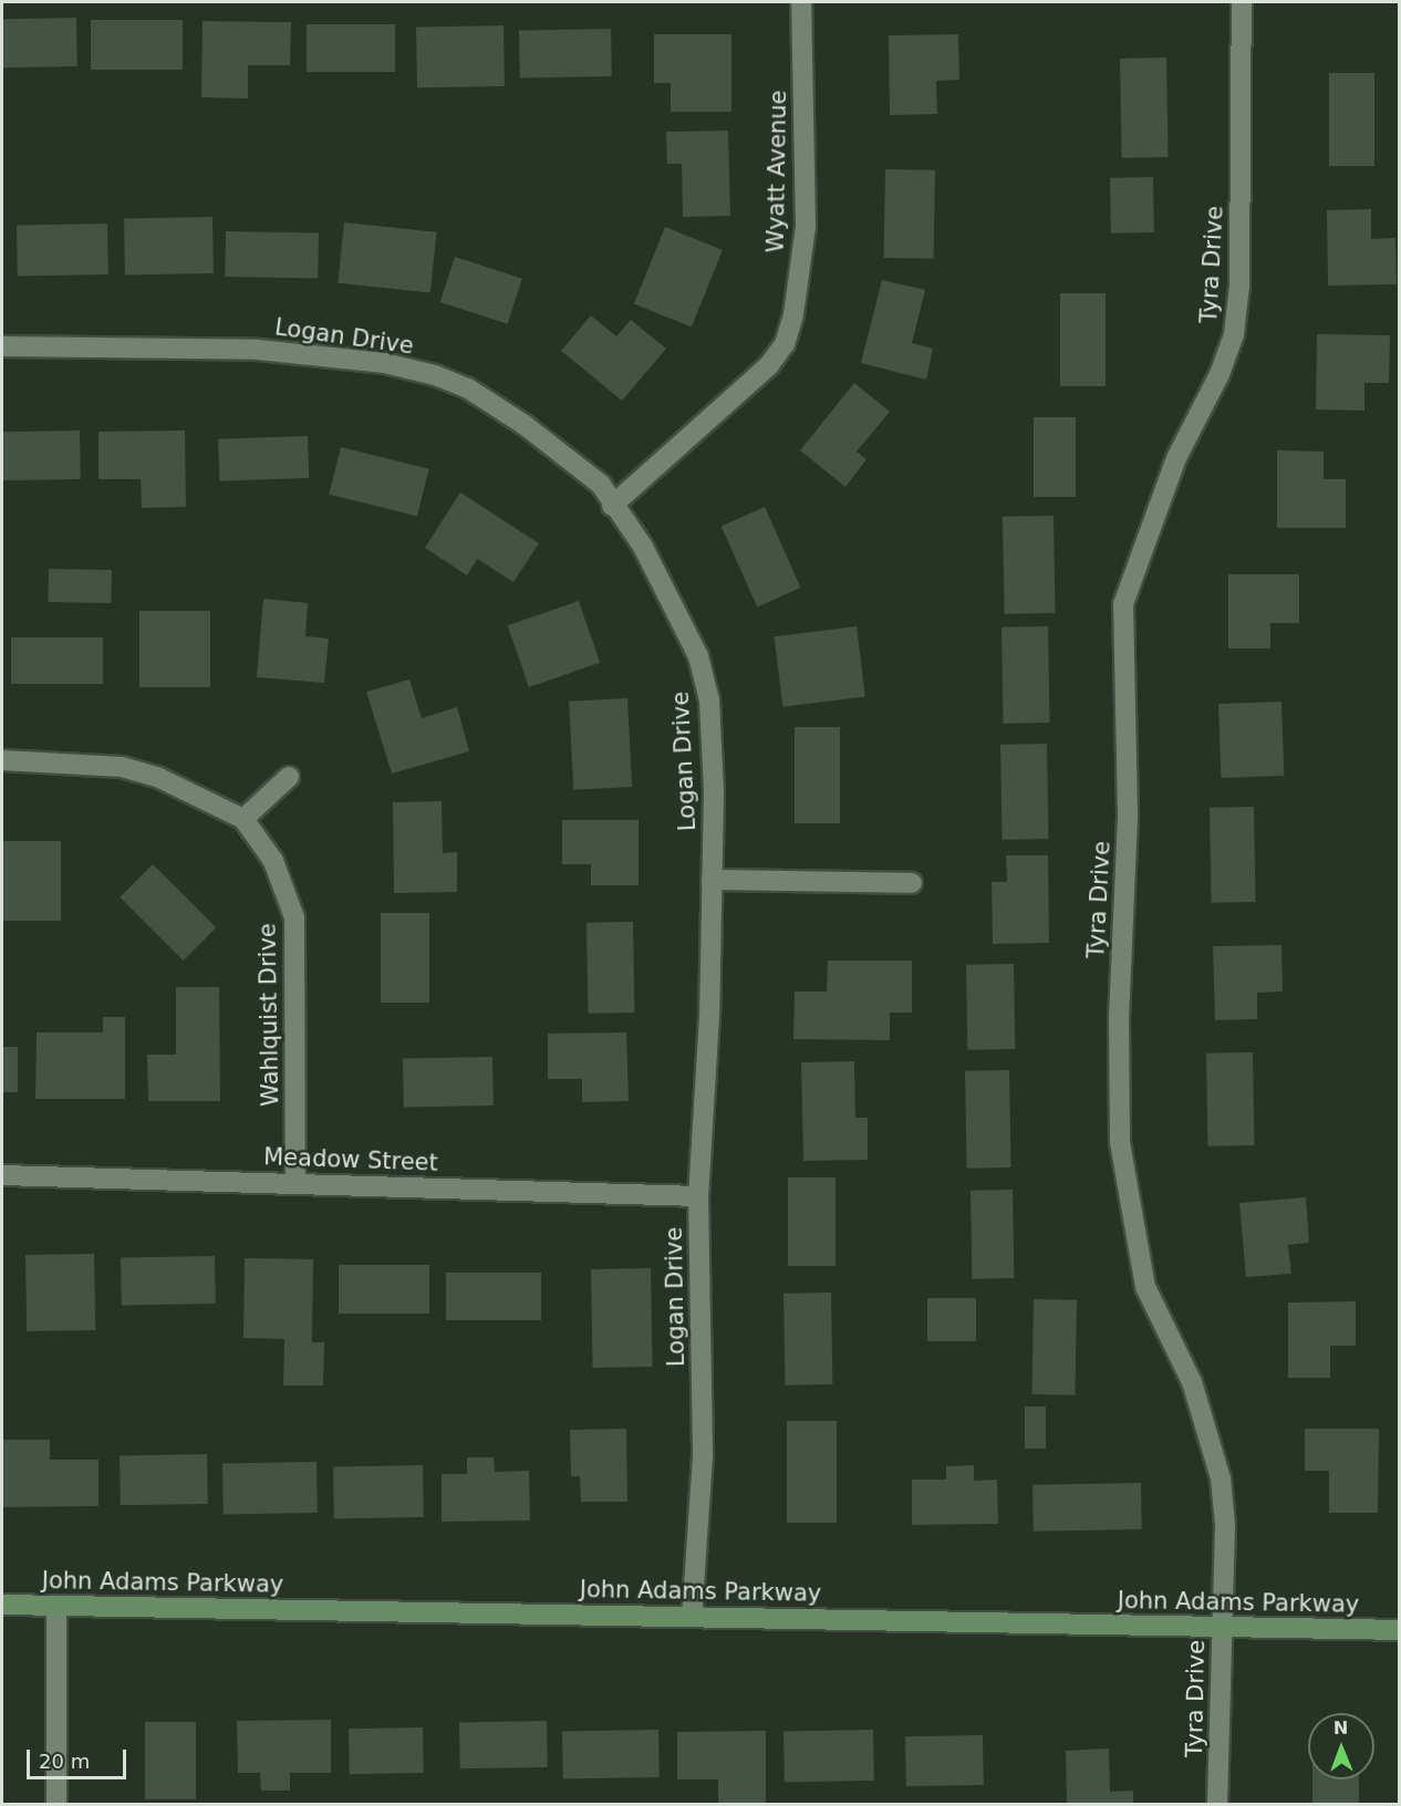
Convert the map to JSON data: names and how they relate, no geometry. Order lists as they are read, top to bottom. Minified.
{"streets":{"street":["Wyatt Avenue","Tyra Drive","Logan Drive","Wahlquist Drive","Meadow Street","John Adams Parkway"]},"crossings":[["Wyatt Avenue","Logan Drive"],["Tyra Drive","John Adams Parkway"],["Logan Drive","Meadow Street"],["Logan Drive","John Adams Parkway"],["Wahlquist Drive","Meadow Street"]],"scale_bar":"20 m","north":"top"}
